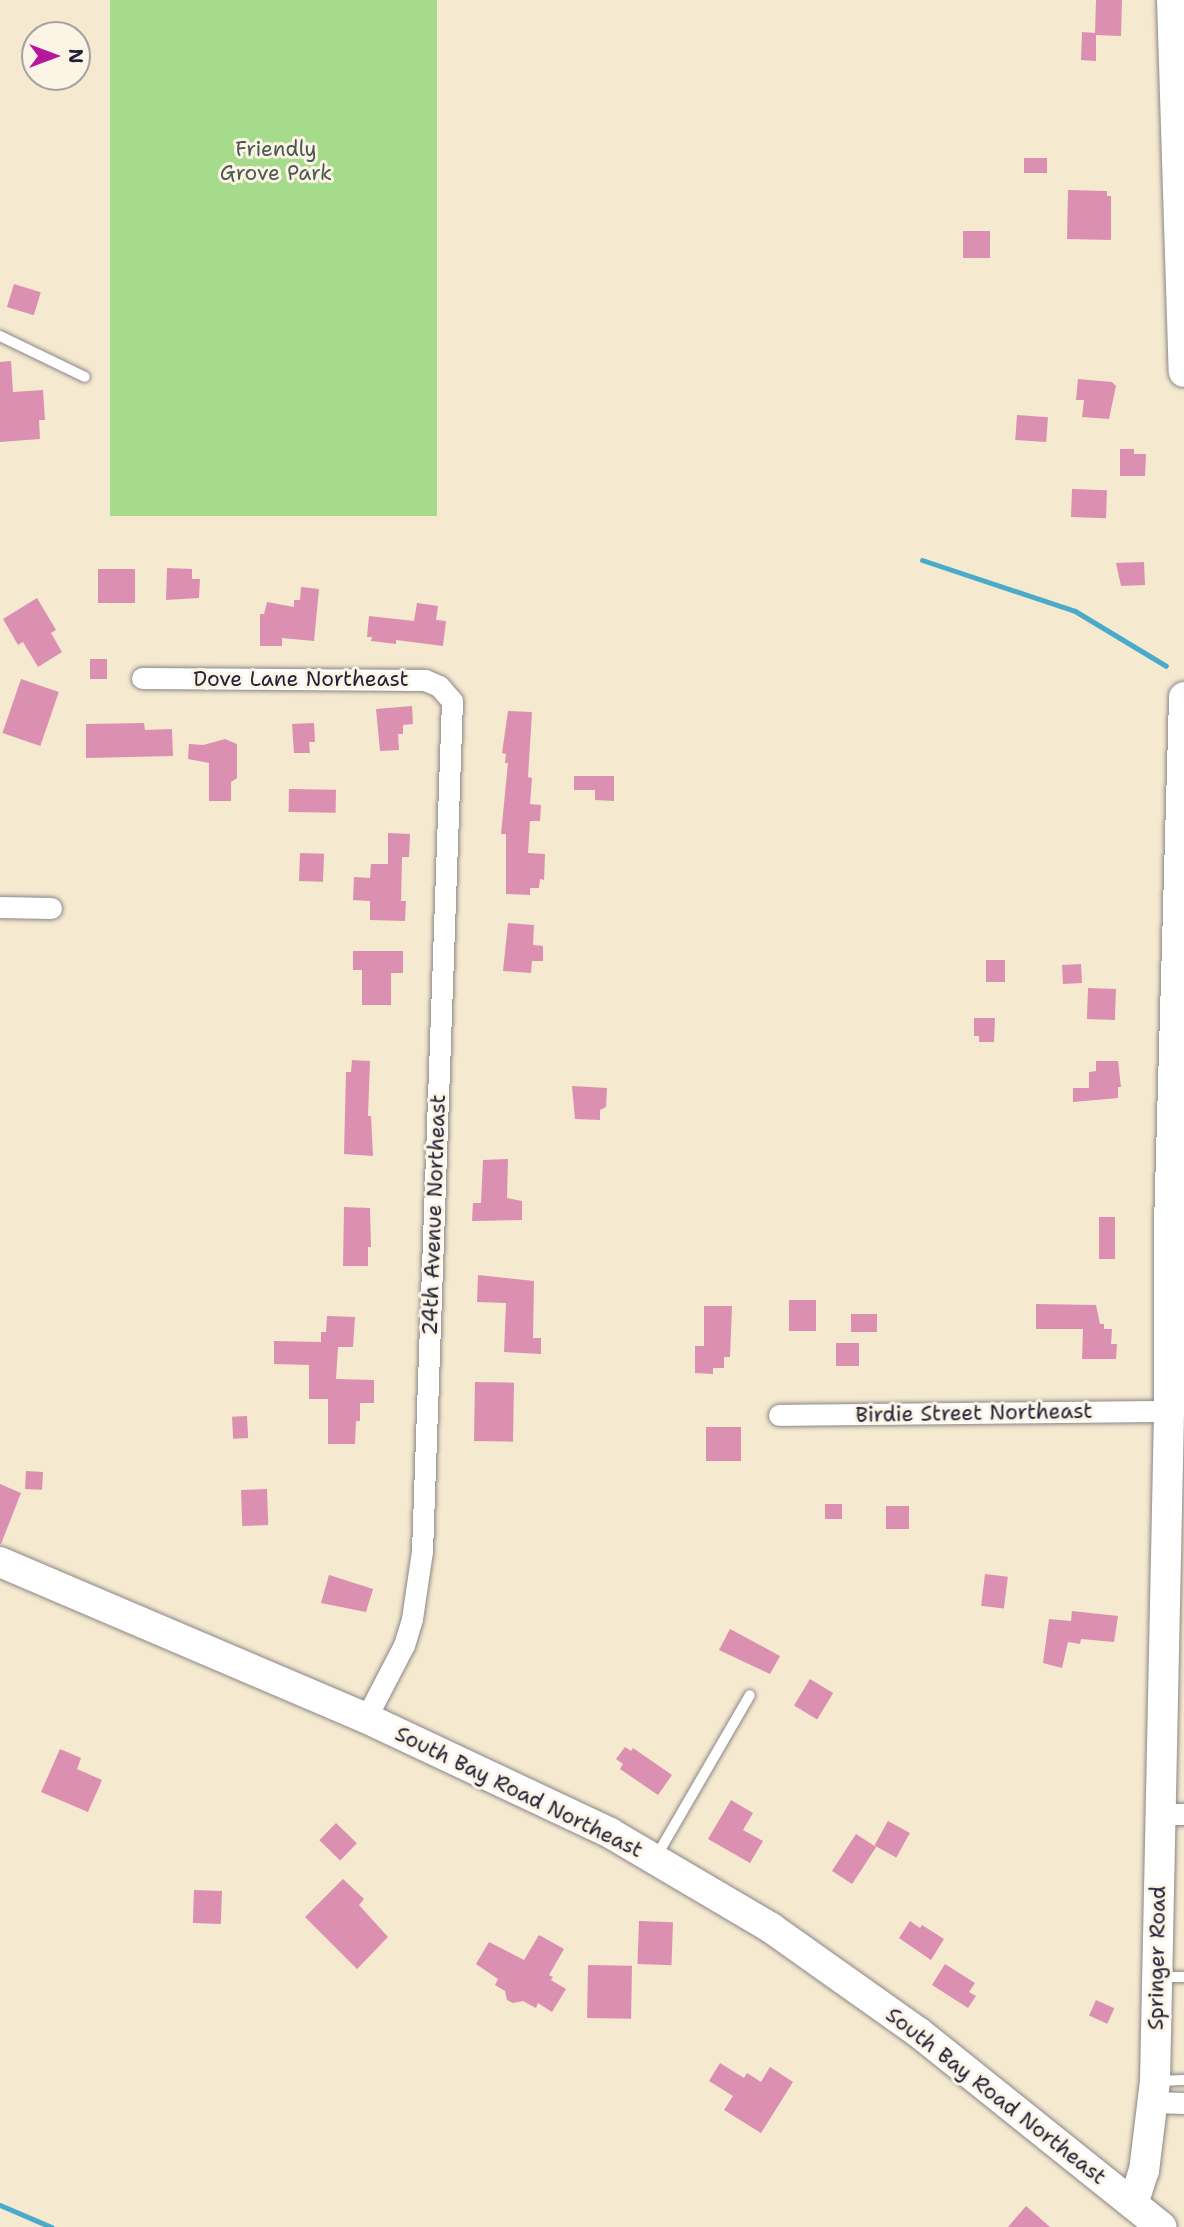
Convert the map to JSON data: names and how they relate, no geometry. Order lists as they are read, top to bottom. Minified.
{"streets":{"street":["Dove Lane Northeast","24th Avenue Northeast","Birdie Street Northeast","South Bay Road Northeast","Springer Road"]},"crossings":[["Dove Lane Northeast","24th Avenue Northeast"],["24th Avenue Northeast","South Bay Road Northeast"],["Birdie Street Northeast","Springer Road"],["South Bay Road Northeast","Springer Road"]],"parks":["Friendly Grove Park"],"north":"right"}
